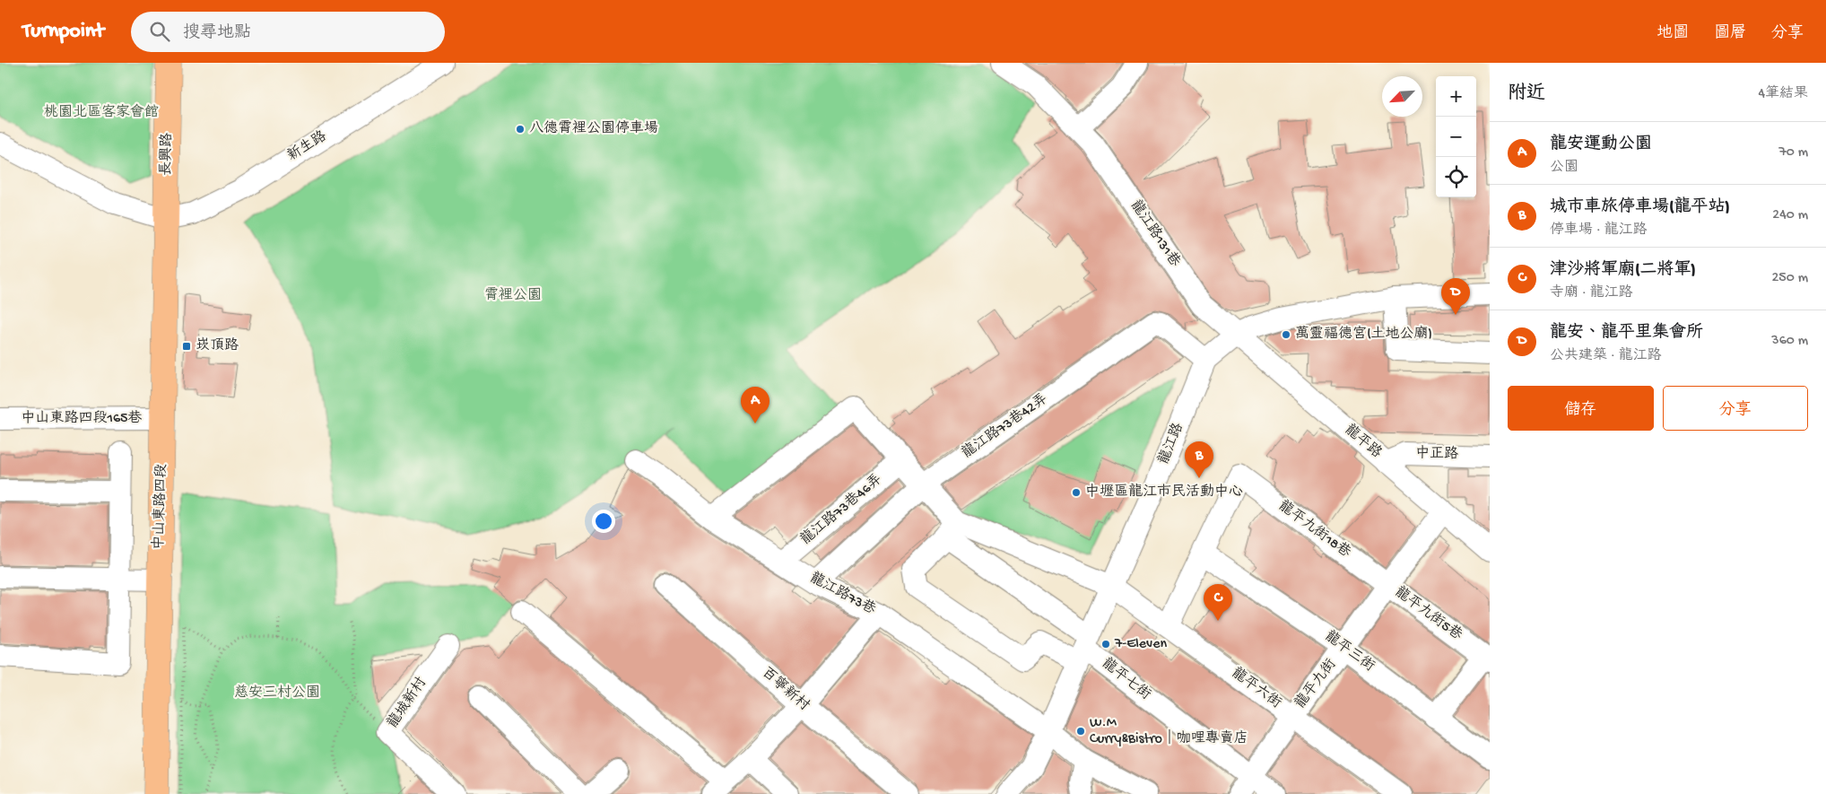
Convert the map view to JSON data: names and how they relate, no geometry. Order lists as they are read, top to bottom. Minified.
{"streets":{"main road":["長興路","中山東路四段"],"street":["新生路","龍江路131巷","中山東路四段165巷","龍江路73巷42弄","龍平路","龍江路","中正路","龍江路73巷46弄","龍平九街18巷","龍江路73巷","龍平九街5巷","龍平三街","龍平七街","龍平九街","龍平六街","百寧新村","龍城新村"]},"crossings":[["新生路","長興路"],["新生路","中山東路四段"],["長興路","中山東路四段"],["龍江路131巷","龍平路"],["龍江路131巷","龍江路"],["中山東路四段165巷","中山東路四段"],["龍江路73巷42弄","龍江路"],["龍江路73巷42弄","龍江路73巷"],["龍平路","龍江路"],["龍平路","中正路"],["龍平路","龍平九街"],["龍江路","龍江路73巷"],["龍江路","龍平七街"],["龍江路","龍平六街"],["龍江路73巷46弄","龍江路73巷"],["龍平九街18巷","龍平九街5巷"],["龍平九街18巷","龍平三街"],["龍平九街18巷","龍平九街"],["龍平九街5巷","龍平九街"],["龍平三街","龍平九街"],["龍平七街","龍平九街"],["龍平九街","龍平六街"]],"parks":["桃園北區客家會館","霄裡公園","慈安三村公園"],"places":{"other":["八德霄裡公園停車場","萬靈福德宮(土地公廟)","中壢區龍江市民活動中心","7-Eleven","W.M Curry&Bistro｜咖哩專賣店"],"transit":["崁頂路"]},"north":"bottom left","page":{"header":"Turnpoint","search":"搜尋地點","nav":["地圖","圖層","分享"],"heading":["附近","4筆結果"],"map_buttons":["+","−"],"list":[{"mark":"A","name":"龍安運動公園","note":"公園","value":"70 m"},{"mark":"B","name":"城市車旅停車場(龍平站)","note":"停車場 · 龍江路","value":"240 m"},{"mark":"C","name":"津沙將軍廟(二將軍)","note":"寺廟 · 龍江路","value":"250 m"},{"mark":"D","name":"龍安、龍平里集會所","note":"公共建築 · 龍江路","value":"360 m"}],"pins":["D","A","B","C"],"buttons":["儲存","分享"]}}
